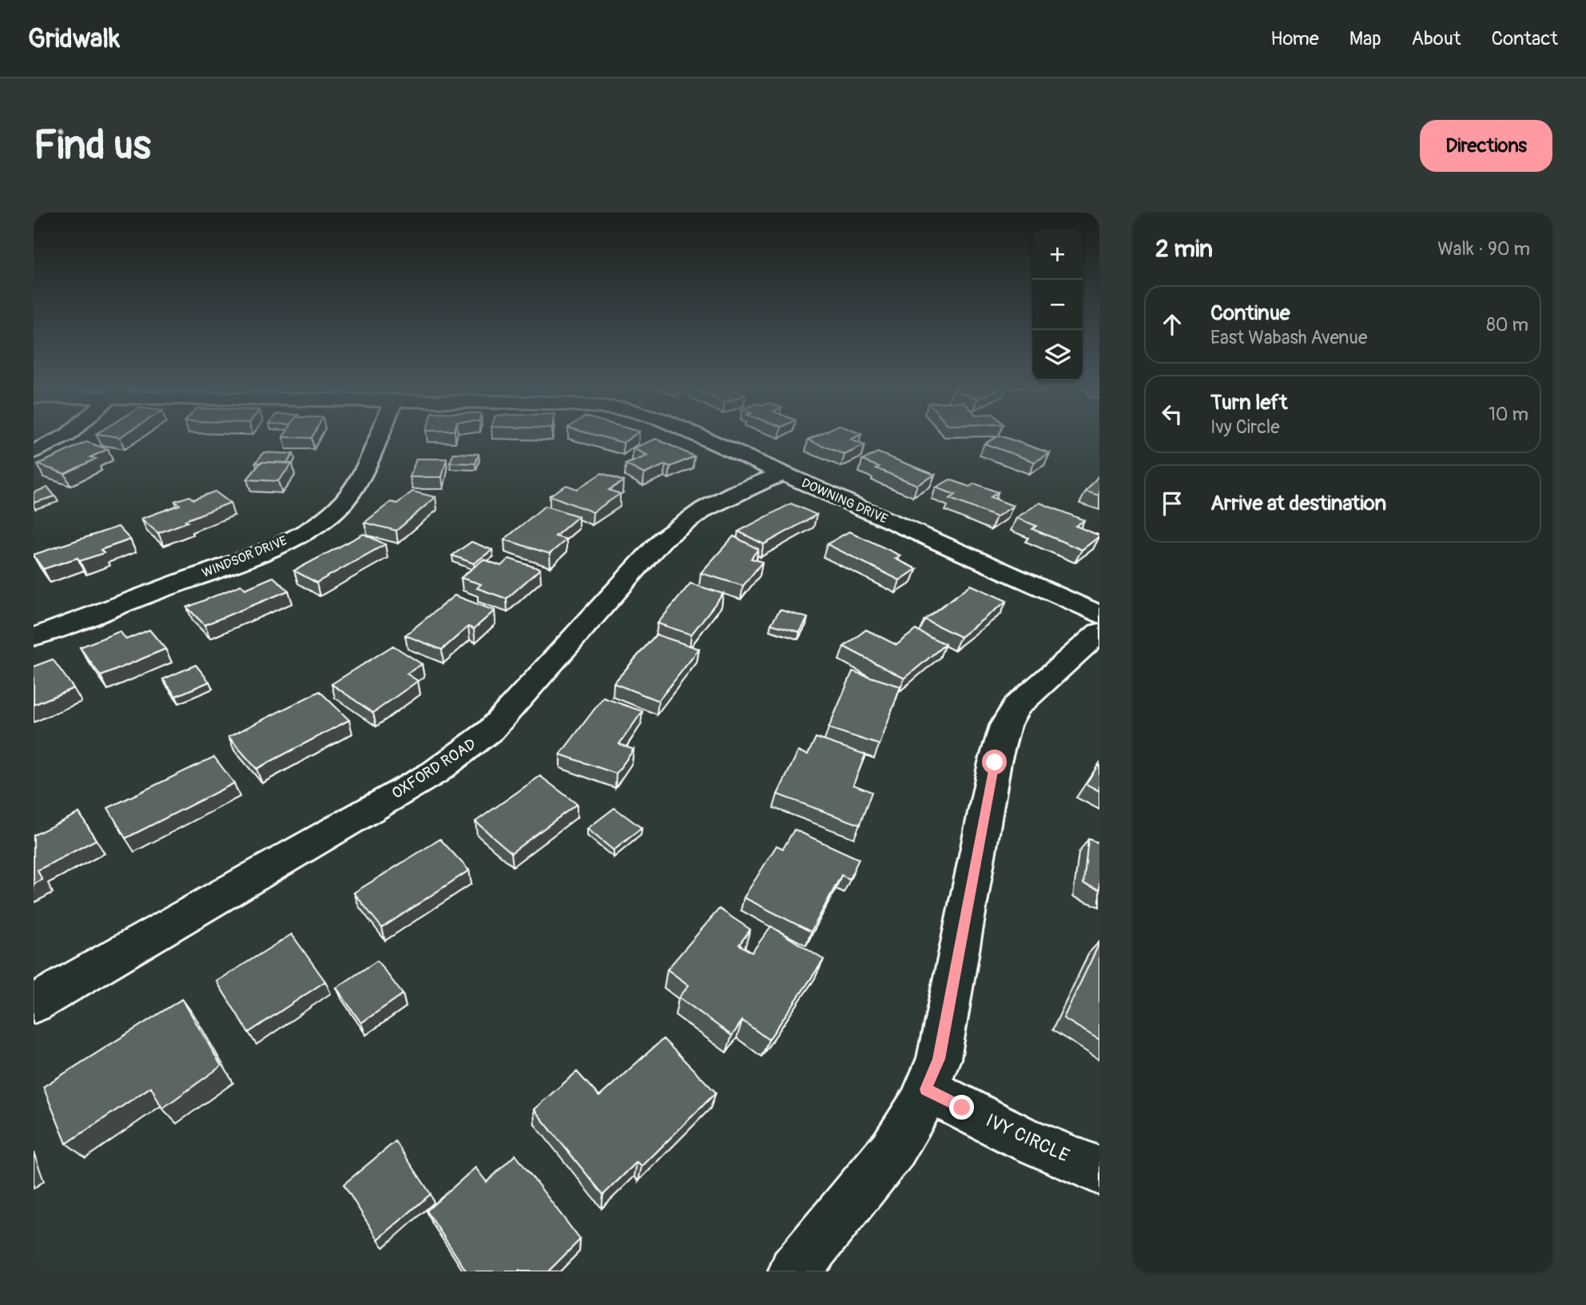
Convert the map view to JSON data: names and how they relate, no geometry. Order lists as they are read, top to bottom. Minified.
{"streets":{"street":["DOWNING DRIVE","WINDSOR DRIVE","OXFORD ROAD","IVY CIRCLE"]},"crossings":[["DOWNING DRIVE","OXFORD ROAD"]],"page":{"header":"Gridwalk","nav":["Home","Map","About","Contact"],"buttons":"Directions","title":"Find us","heading":["2 min","Walk · 90 m"],"map_buttons":["+","−"],"list":[["Continue","East Wabash Avenue","80 m"],["Turn left","Ivy Circle","10 m"],"Arrive at destination"]}}
